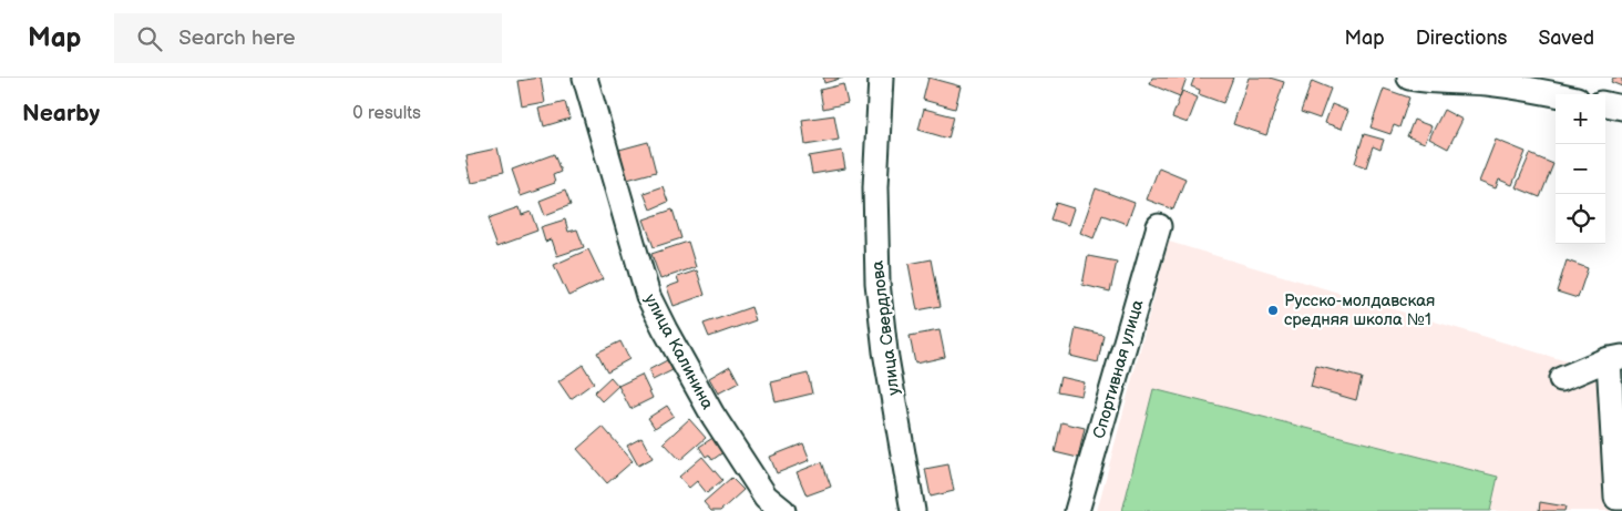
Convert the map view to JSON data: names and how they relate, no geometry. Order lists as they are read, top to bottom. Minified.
{"streets":{"street":["улица Свердлова","улица Калинина","Спортивная улица"]},"places":["Русско-молдавская средняя школа №1"],"page":{"header":"Map","search":"Search here","nav":["Map","Directions","Saved"],"heading":["Nearby","0 results"],"map_buttons":["+","−"]}}
